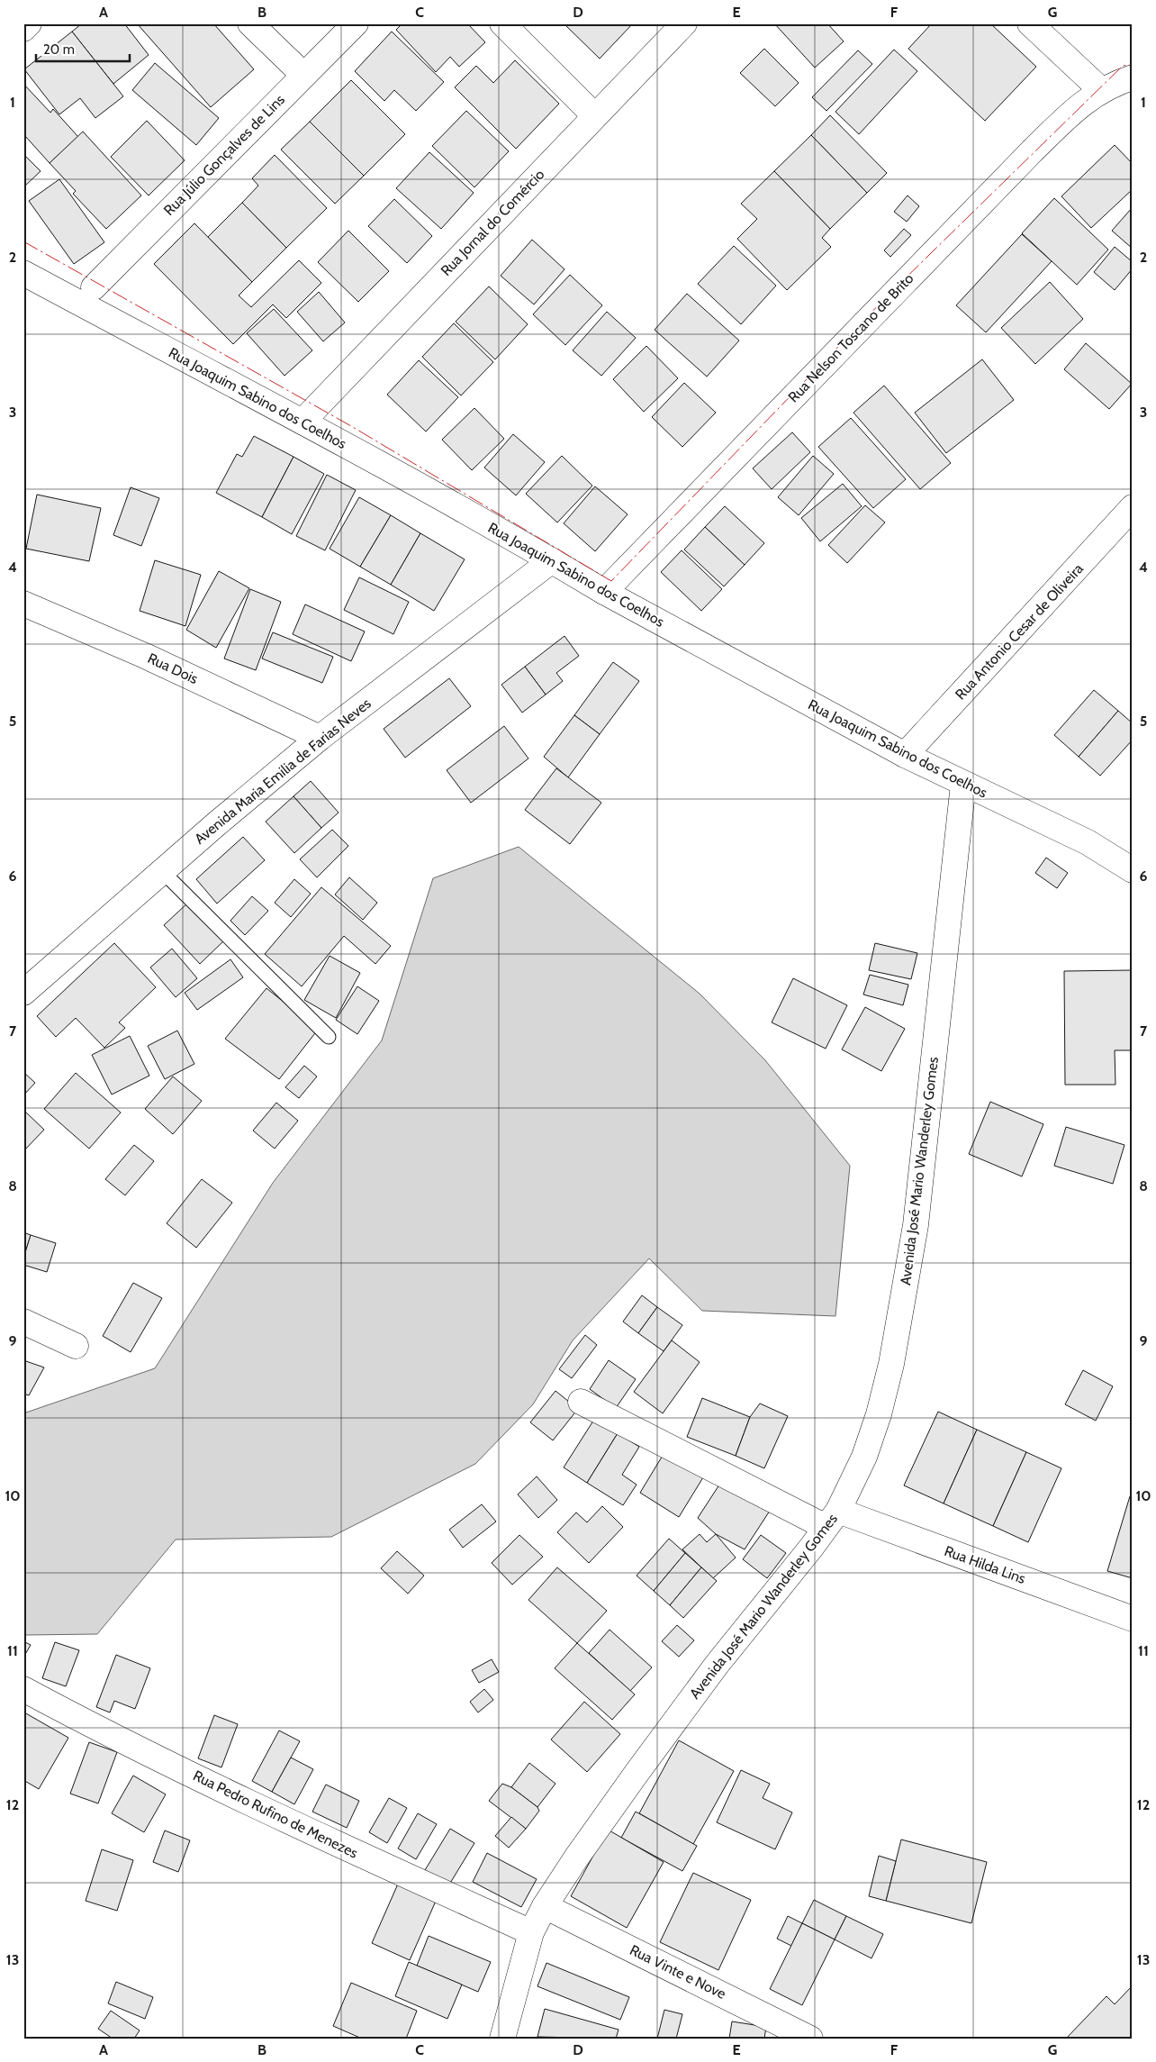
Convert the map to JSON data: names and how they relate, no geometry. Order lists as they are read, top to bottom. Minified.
{"streets":{"street":["Rua Júlio Gonçalves de Lins","Rua Jornal do Comércio","Rua Nelson Toscano de Brito","Rua Joaquim Sabino dos Coelhos","Rua Antonio Cesar de Oliveira","Rua Dois","Avenida Maria Emilia de Farias Neves","Avenida José Mario Wanderley Gomes","Rua Hilda Lins","Rua Pedro Rufino de Menezes","Rua Vinte e Nove"]},"crossings":[["Rua Jornal do Comércio","Rua Joaquim Sabino dos Coelhos"],["Rua Nelson Toscano de Brito","Rua Joaquim Sabino dos Coelhos"],["Rua Joaquim Sabino dos Coelhos","Rua Antonio Cesar de Oliveira"],["Rua Joaquim Sabino dos Coelhos","Avenida Maria Emilia de Farias Neves"],["Rua Joaquim Sabino dos Coelhos","Avenida José Mario Wanderley Gomes"],["Rua Dois","Avenida Maria Emilia de Farias Neves"],["Avenida José Mario Wanderley Gomes","Rua Hilda Lins"],["Avenida José Mario Wanderley Gomes","Rua Pedro Rufino de Menezes"],["Avenida José Mario Wanderley Gomes","Rua Vinte e Nove"]],"scale_bar":"20 m","grid":{"columns":["A","B","C","D","E","F","G"],"rows":["1","2","3","4","5","6","7","8","9","10","11","12","13"]}}
